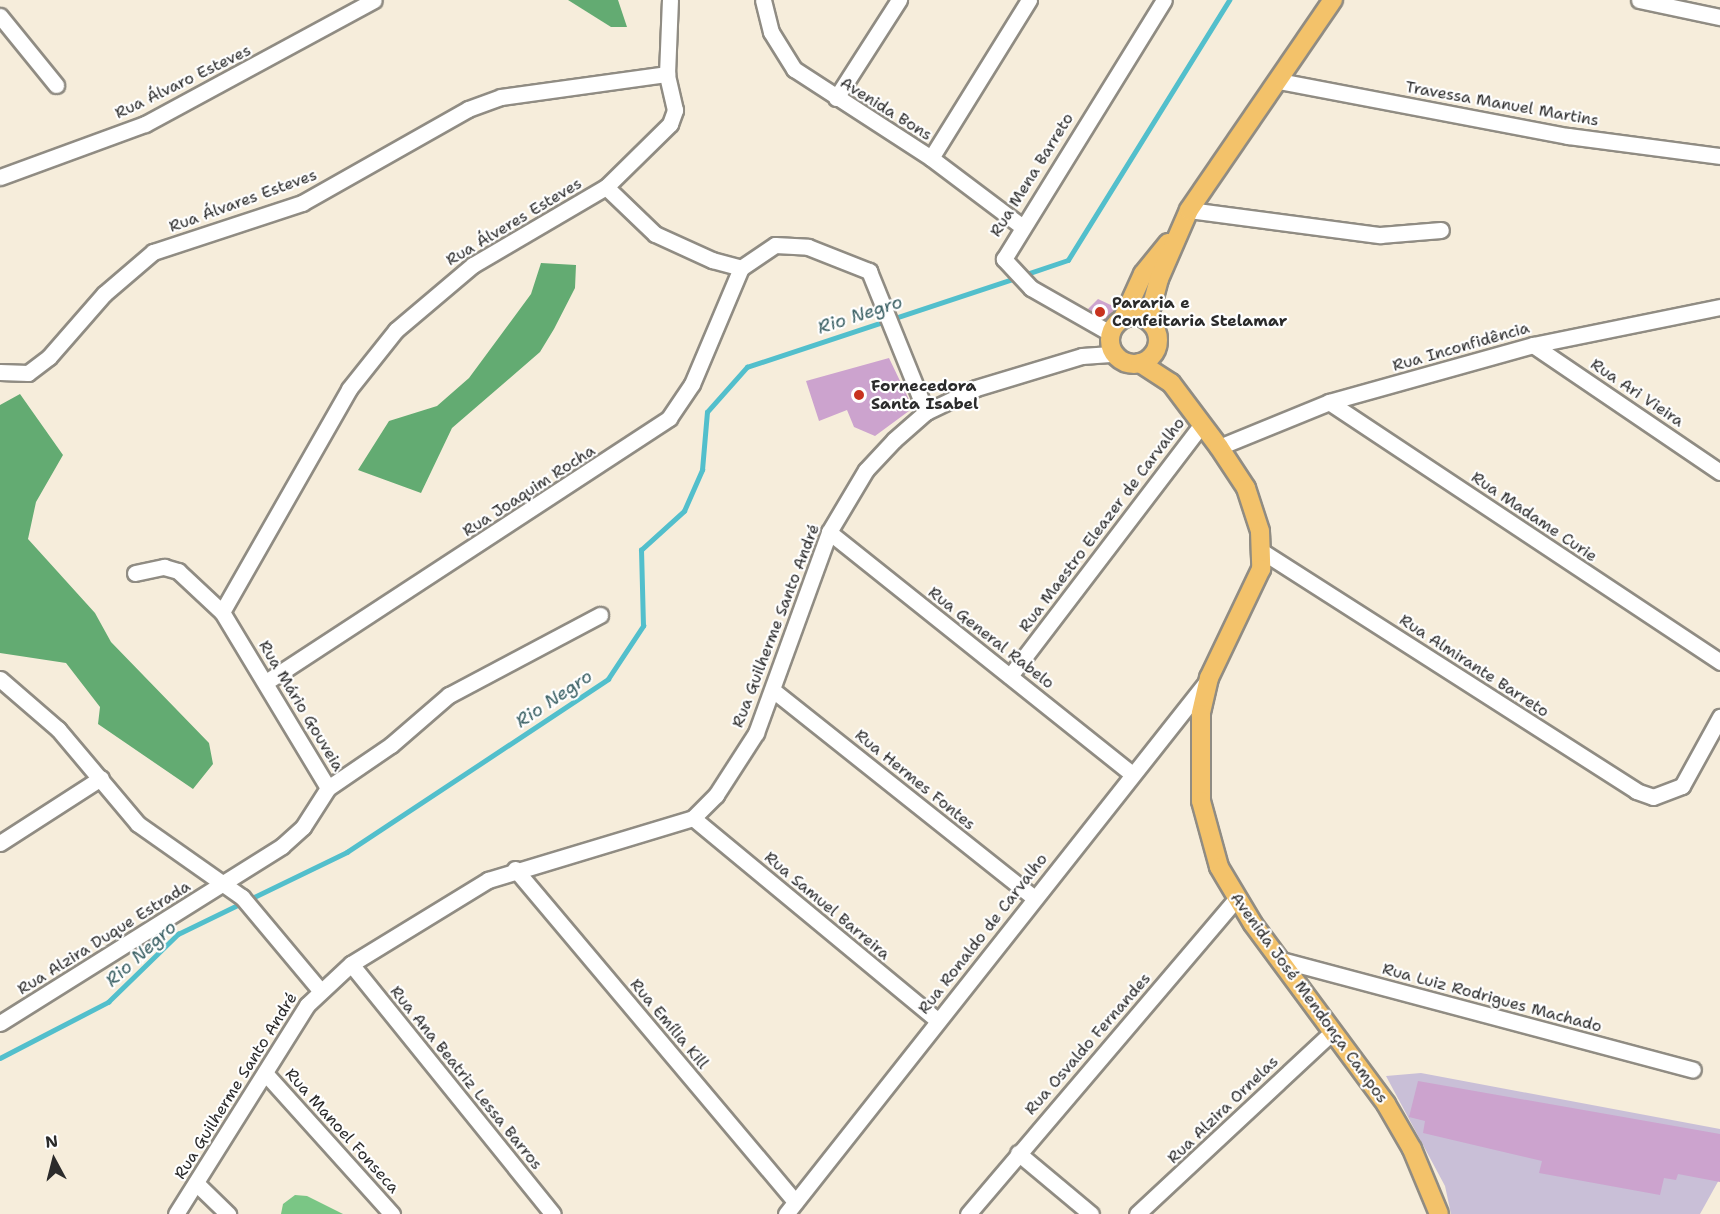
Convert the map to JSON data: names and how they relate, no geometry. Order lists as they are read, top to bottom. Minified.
{"streets":{"main road":["Avenida José Mendonça Campos"],"street":["Rua Álvaro Esteves","Travessa Manuel Martins","Avenida Bons","Rua Mena Barreto","Rua Álvares Esteves","Rua Álveres Esteves","Rua Inconfidência","Rua Ari Vieira","Rua Joaquim Rocha","Rua Madame Curie","Rua Maestro Eleazer de Carvalho","Rua Guilherme Santo André","Rua General Rabelo","Rua Almirante Barreto","Rua Mário Gouveia","Rua Hermes Fontes","Rua Samuel Barreira","Rua Ronaldo de Carvalho","Rua Alzira Duque Estrada","Rua Luiz Rodrigues Machado","Rua Emília Kill","Rua Osvaldo Fernandes","Rua Ana Beatriz Lessa Barros","Rua Alzira Ornelas","Rua Manoel Fonseca"]},"crossings":[["Avenida Bons","Rua Mena Barreto"],["Rua Mena Barreto","Rua Guilherme Santo André"],["Rua Mena Barreto","Avenida José Mendonça Campos"],["Rua Álvares Esteves","Rua Álveres Esteves"],["Rua Álveres Esteves","Rua Mário Gouveia"],["Rua Inconfidência","Rua Ari Vieira"],["Rua Inconfidência","Rua Madame Curie"],["Rua Inconfidência","Avenida José Mendonça Campos"],["Rua Joaquim Rocha","Rua Mário Gouveia"],["Rua Maestro Eleazer de Carvalho","Rua General Rabelo"],["Rua Maestro Eleazer de Carvalho","Avenida José Mendonça Campos"],["Rua Guilherme Santo André","Rua General Rabelo"],["Rua Guilherme Santo André","Rua Hermes Fontes"],["Rua Guilherme Santo André","Rua Samuel Barreira"],["Rua Guilherme Santo André","Avenida José Mendonça Campos"],["Rua Guilherme Santo André","Rua Emília Kill"],["Rua Guilherme Santo André","Rua Ana Beatriz Lessa Barros"],["Rua Guilherme Santo André","Rua Manoel Fonseca"],["Rua General Rabelo","Rua Ronaldo de Carvalho"],["Rua Almirante Barreto","Avenida José Mendonça Campos"],["Rua Mário Gouveia","Rua Alzira Duque Estrada"],["Rua Hermes Fontes","Rua Ronaldo de Carvalho"],["Rua Samuel Barreira","Rua Ronaldo de Carvalho"],["Rua Ronaldo de Carvalho","Avenida José Mendonça Campos"],["Rua Ronaldo de Carvalho","Rua Emília Kill"],["Avenida José Mendonça Campos","Rua Luiz Rodrigues Machado"],["Avenida José Mendonça Campos","Rua Osvaldo Fernandes"],["Avenida José Mendonça Campos","Rua Alzira Ornelas"]],"water":["Rio Negro"],"places":["Pararia e Confeitaria Stelamar","Fornecedora Santa Isabel"],"north":"top"}
